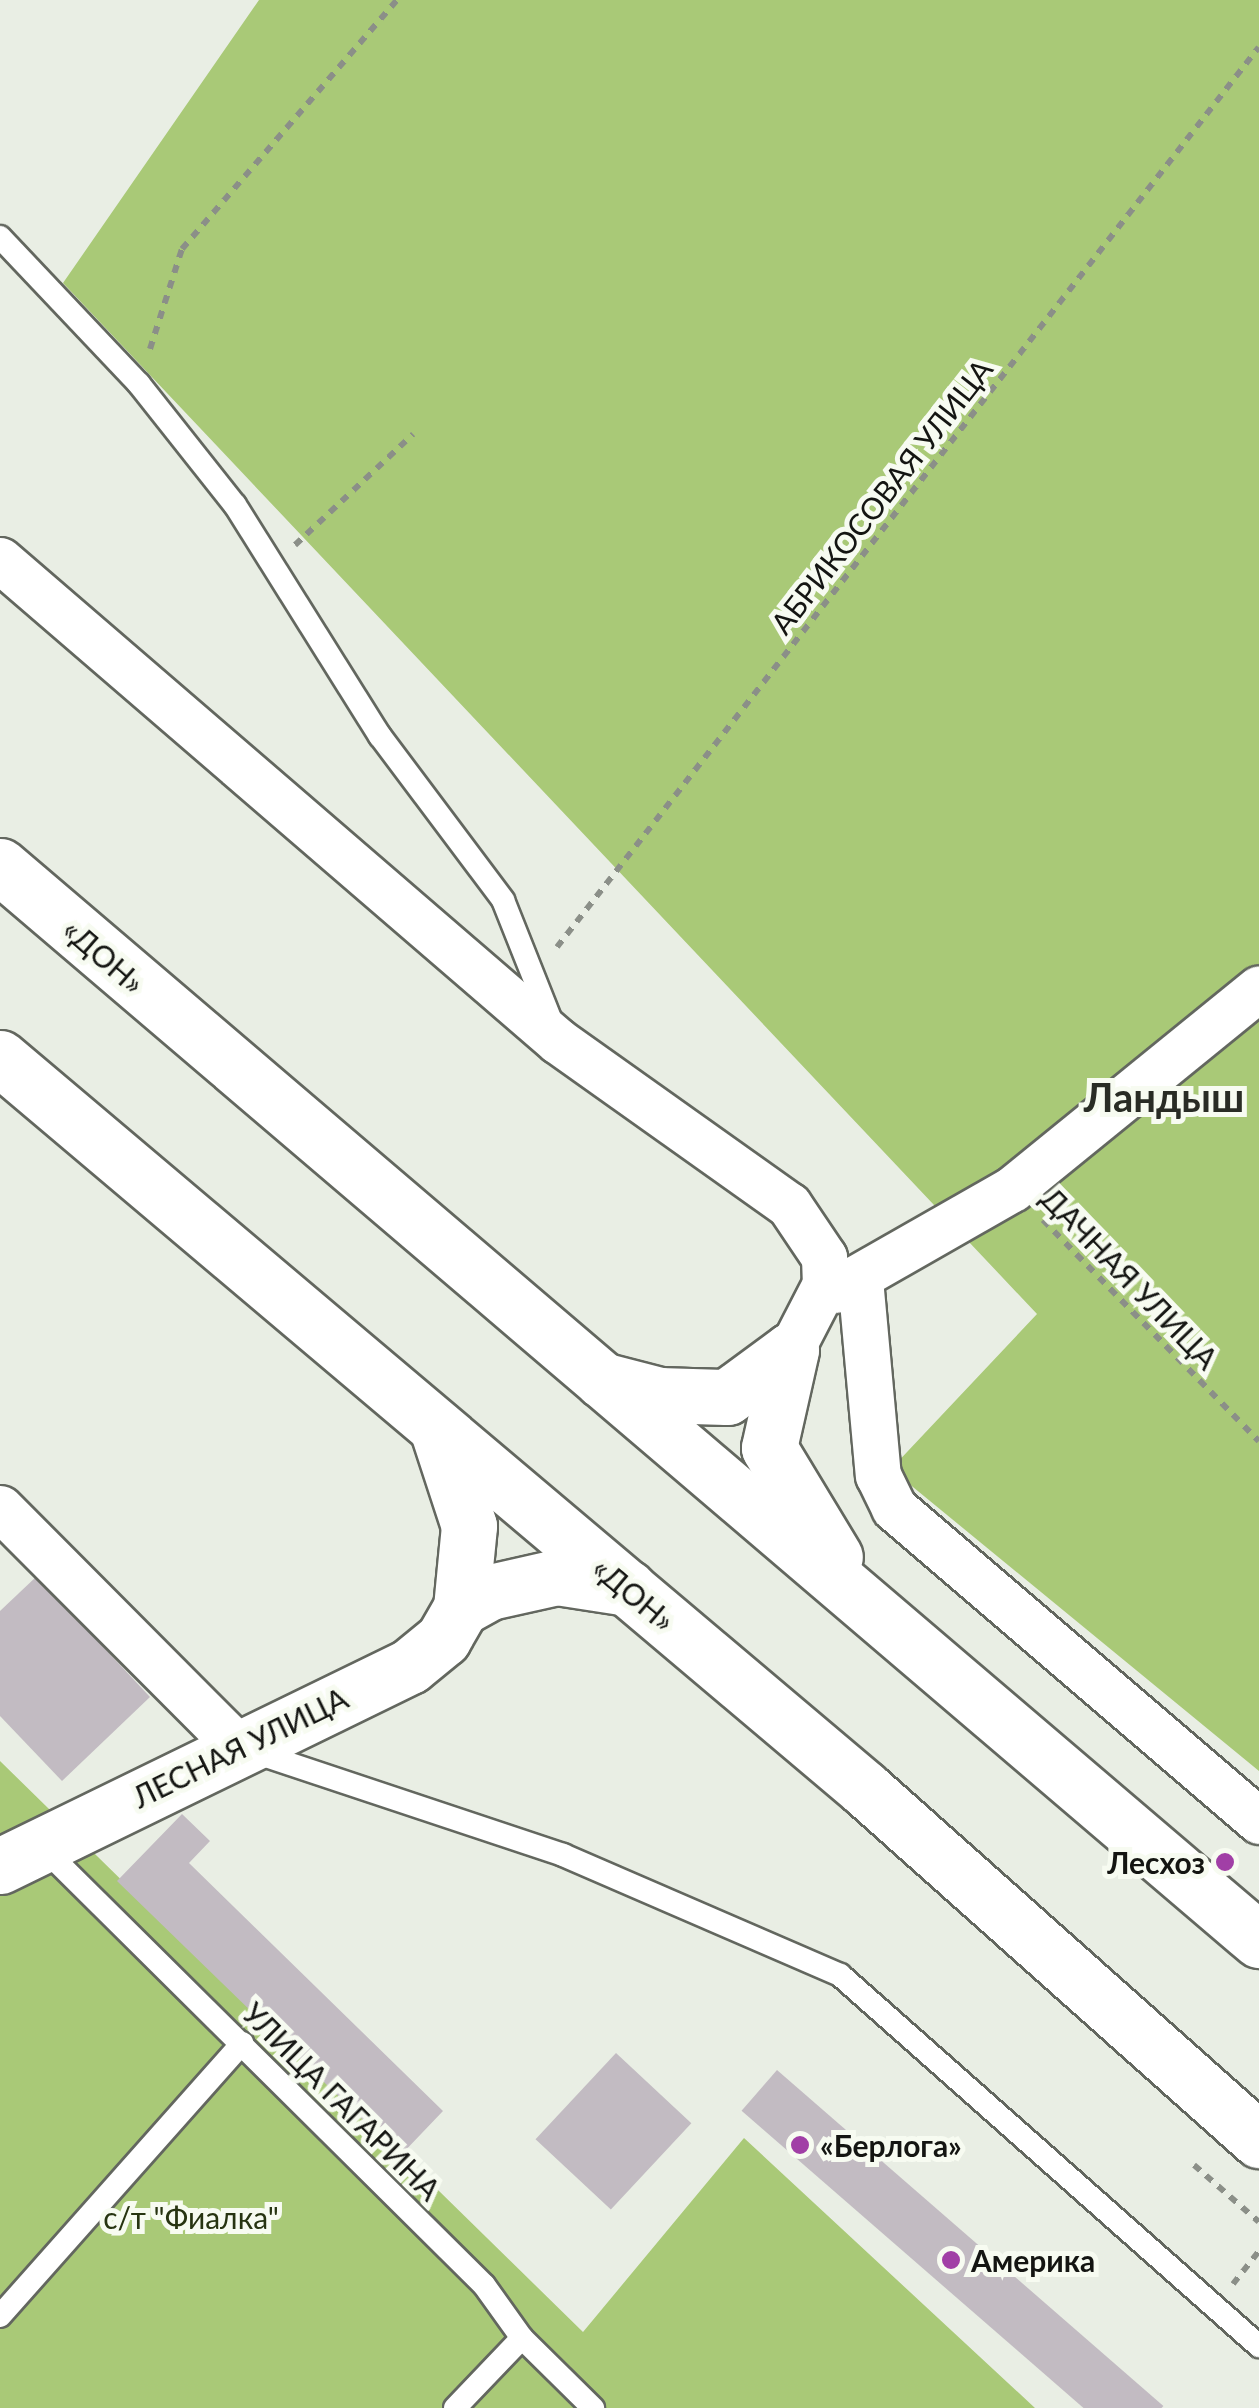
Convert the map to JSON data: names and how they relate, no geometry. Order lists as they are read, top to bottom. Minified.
{"streets":{"main road":["«ДОН»","ЛЕСНАЯ УЛИЦА"],"lane":["УЛИЦА ГАГАРИНА"],"path":["АБРИКОСОВАЯ УЛИЦА","ДАЧНАЯ УЛИЦА"]},"crossings":[["ЛЕСНАЯ УЛИЦА","УЛИЦА ГАГАРИНА"]],"districts":["Ландыш"],"parks":["с/т \"Фиалка\""],"places":["Лесхоз","«Берлога»","Америка"]}
